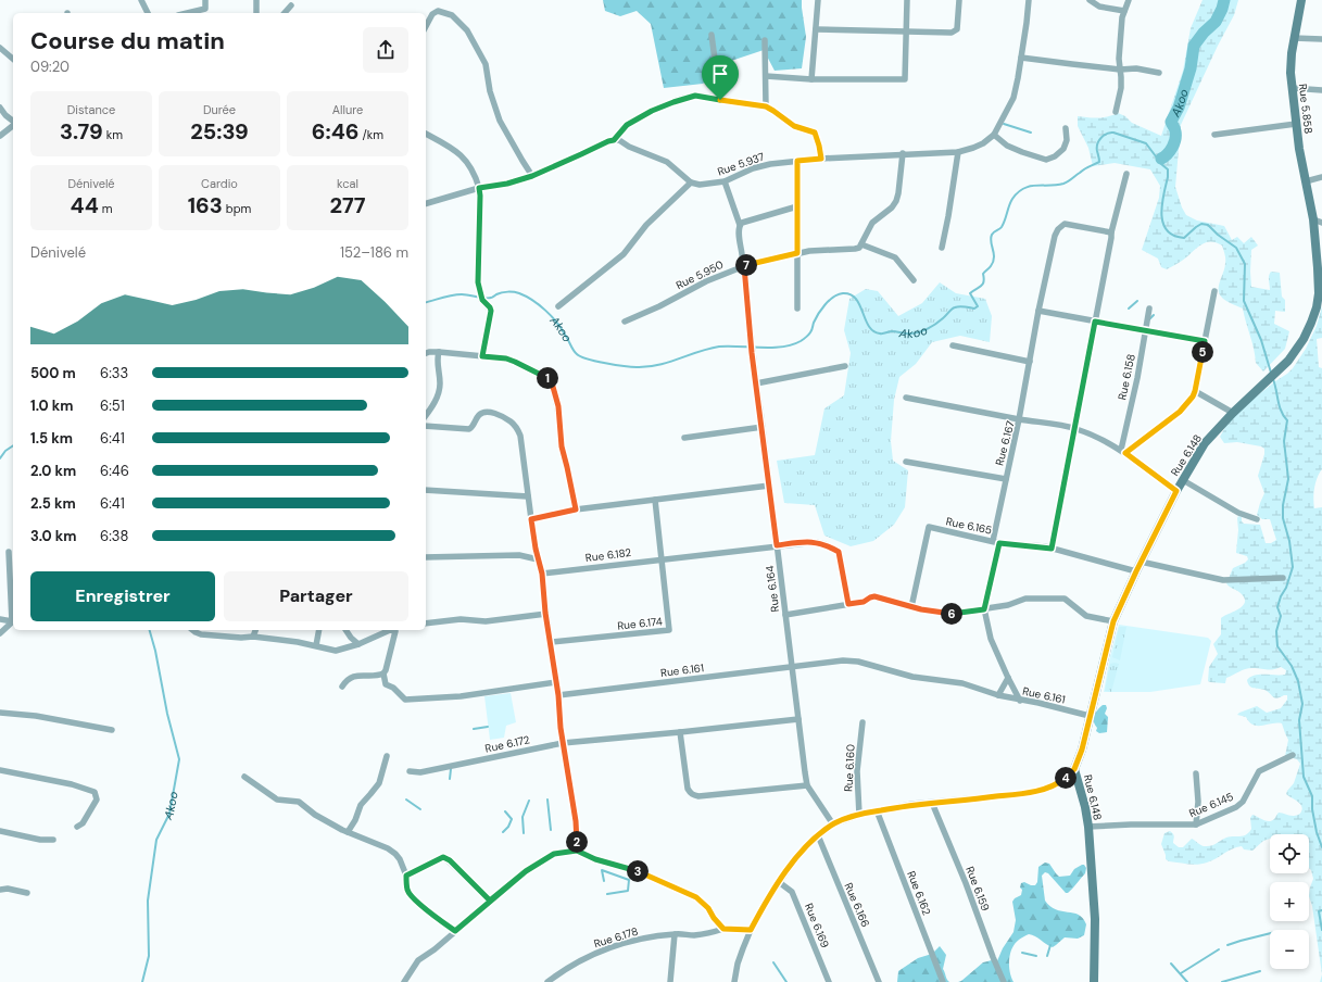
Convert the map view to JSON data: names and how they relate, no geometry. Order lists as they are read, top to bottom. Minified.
{"streets":{"street":["Rue 5.858","Rue 5.937","Rue 5.950","Rue 6.158","Rue 6.167","Rue 6.148","Rue 6.165","Rue 6.182","Rue 6.164","Rue 6.174","Rue 6.161","Rue 6.172","Rue 6.160","Rue 6.145","Rue 6.159","Rue 6.162","Rue 6.166","Rue 6.169","Rue 6.178"]},"crossings":[["Rue 5.858","Rue 6.148"],["Rue 5.937","Rue 6.164"],["Rue 5.950","Rue 6.164"],["Rue 6.158","Rue 6.167"],["Rue 6.167","Rue 6.148"],["Rue 6.167","Rue 6.165"],["Rue 6.148","Rue 6.165"],["Rue 6.148","Rue 6.161"],["Rue 6.148","Rue 6.145"],["Rue 6.182","Rue 6.164"],["Rue 6.182","Rue 6.174"],["Rue 6.164","Rue 6.161"],["Rue 6.164","Rue 6.172"]],"water":["Akoo"],"page":{"heading":["Course du matin","09:20"],"stats":[["Distance","3.79 km"],["Durée","25:39"],["Allure","6:46 /km"],["Dénivelé","44 m"],["Cardio","163 bpm"],["kcal","277"]],"chart":["Dénivelé","152–186 m"],"pins":["7","5","1","6","4","2","3"],"list":[{"name":"500 m","note":"6:33"},{"name":"1.0 km","note":"6:51"},{"name":"1.5 km","note":"6:41"},{"name":"2.0 km","note":"6:46"},{"name":"2.5 km","note":"6:41"},{"name":"3.0 km","note":"6:38"}],"buttons":["Enregistrer","Partager"],"map_buttons":["+","−"]}}
